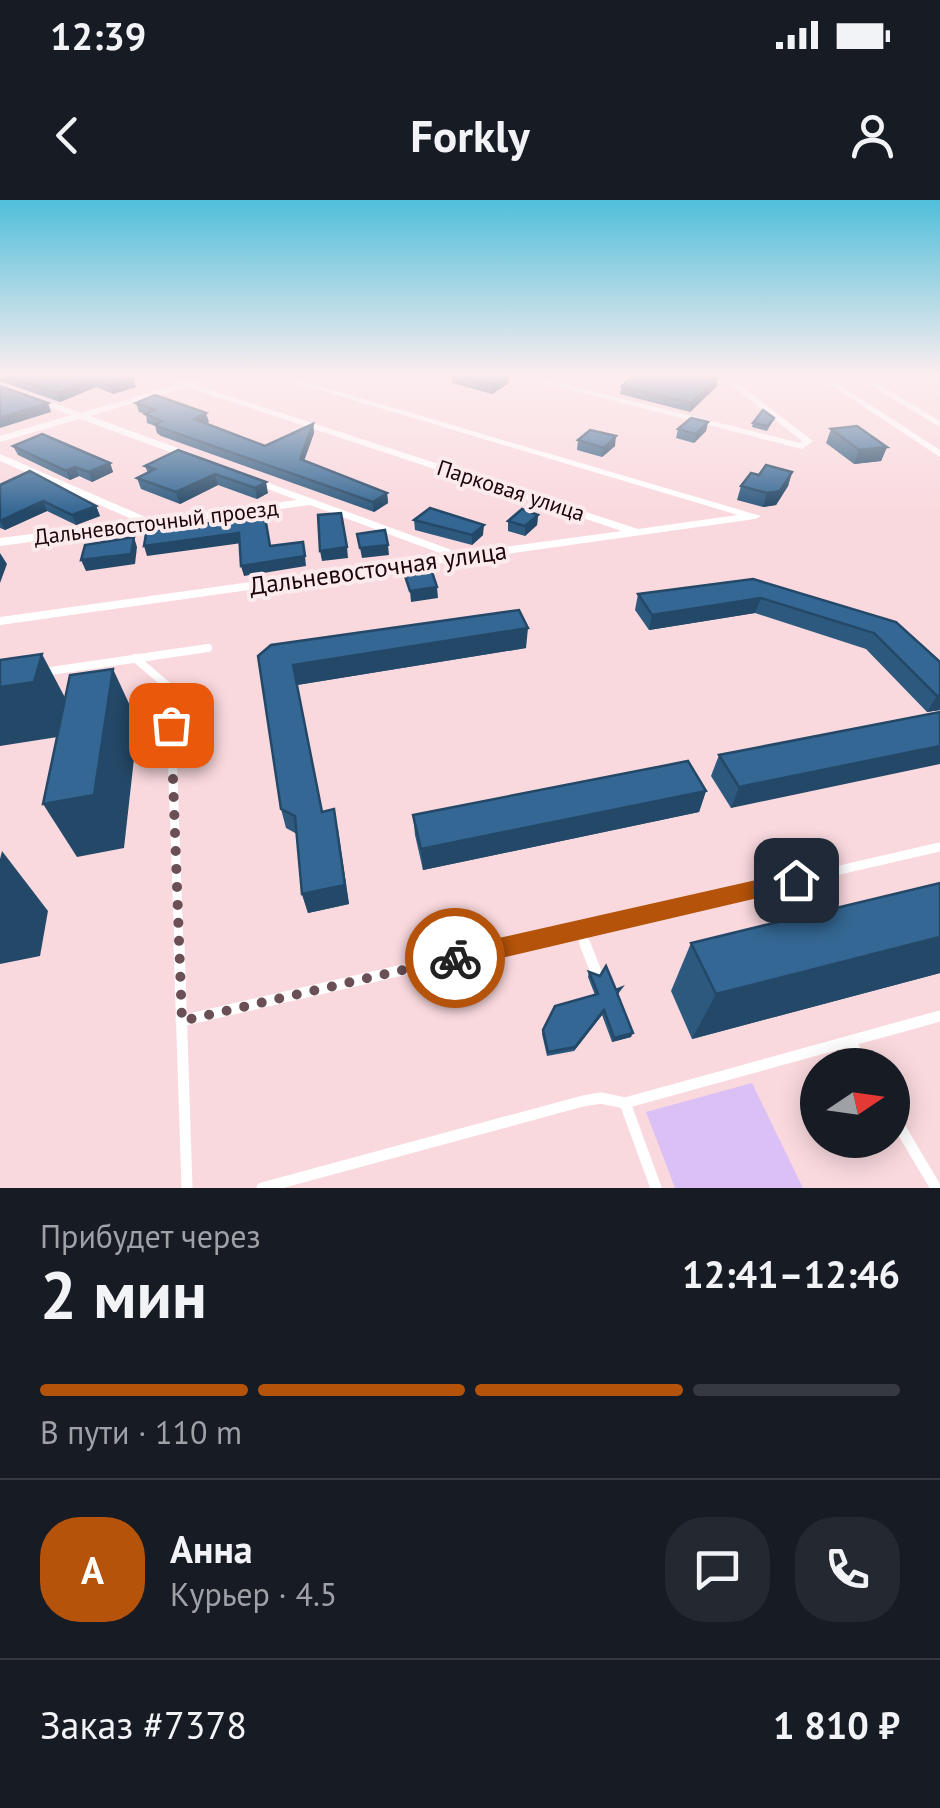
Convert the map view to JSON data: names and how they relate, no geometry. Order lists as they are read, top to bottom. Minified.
{"streets":{"street":["Парковая улица","Дальневосточный проезд","Дальневосточная улица"]},"crossings":[["Парковая улица","Дальневосточная улица"]],"north":"right","page":{"status":"12:39","header":"Forkly","heading":["2 мин","Прибудет через","12:41–12:46"],"panel":["Анна","Курьер · 4.5","Заказ #7378","1 810 ₽"],"bar":"В пути · 110 m","round":"А"}}
